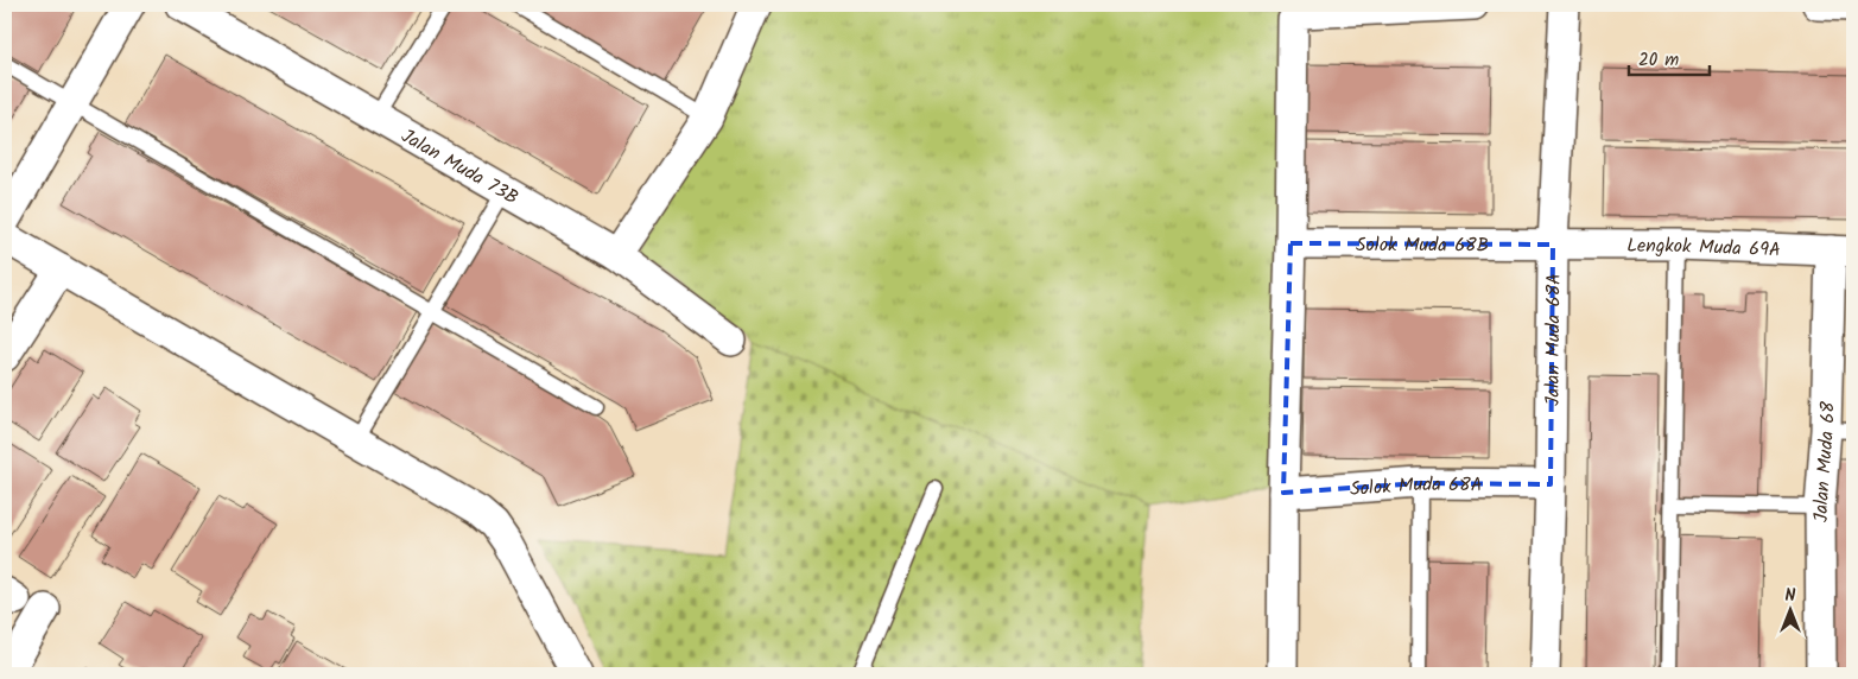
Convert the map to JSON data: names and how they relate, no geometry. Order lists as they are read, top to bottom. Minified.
{"streets":{"street":["Jalan Muda 73B","Solok Muda 68B","Lengkok Muda 69A","Jalan Muda 68A","Jalan Muda 68","Solok Muda 68A"]},"crossings":[["Solok Muda 68B","Lengkok Muda 69A"],["Solok Muda 68B","Jalan Muda 68A"],["Lengkok Muda 69A","Jalan Muda 68A"],["Lengkok Muda 69A","Jalan Muda 68"],["Jalan Muda 68A","Solok Muda 68A"]],"scale_bar":"20 m","north":"top"}
